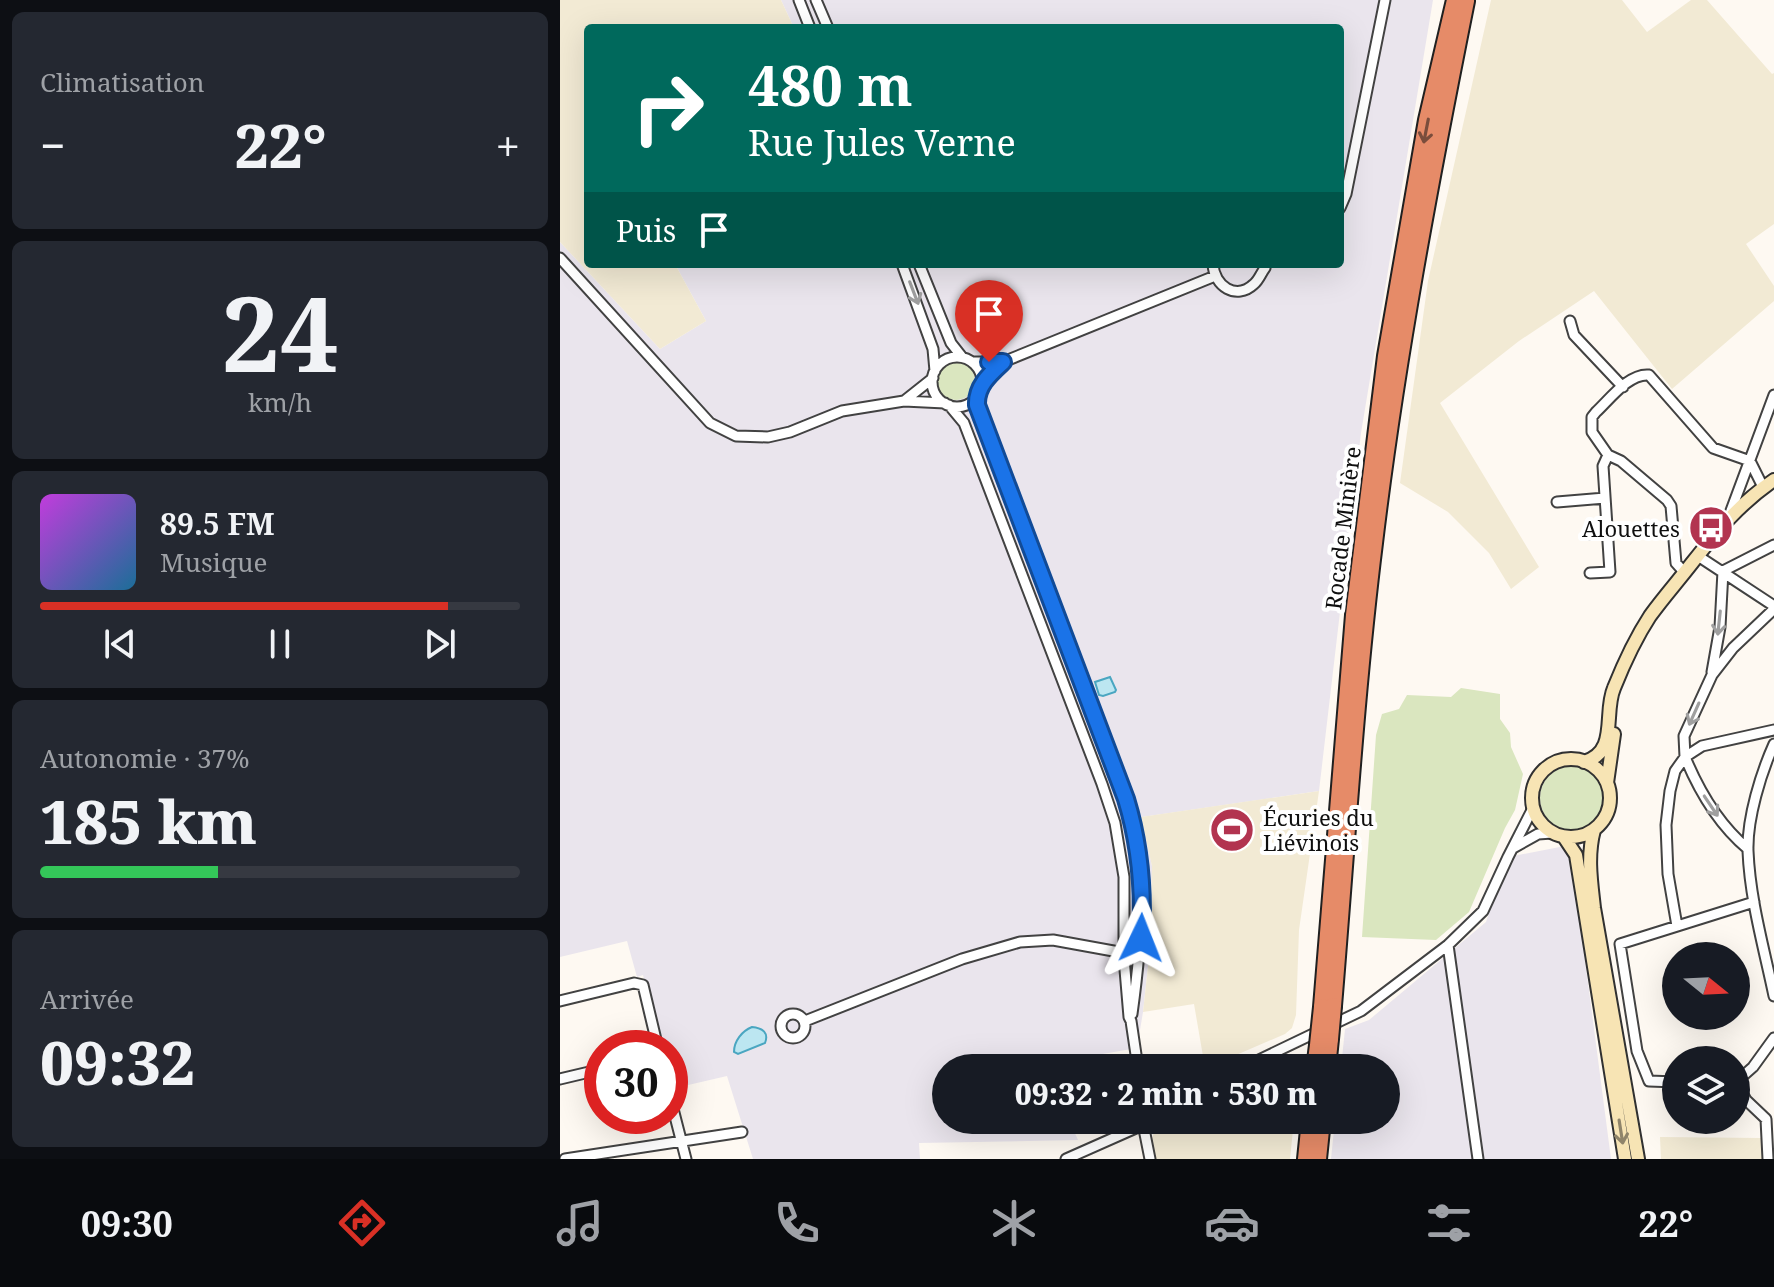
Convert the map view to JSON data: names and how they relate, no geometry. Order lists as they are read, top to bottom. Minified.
{"streets":{"highway":["Rocade Minière"]},"places":{"bus stop":["Alouettes"],"sports":["Écuries du Liévinois"]},"north":"right","page":{"tile":["Climatisation",["24","km/h"],["Autonomie · 37%","185 km"],["Arrivée","09:32"]],"turn":["480 m","Rue Jules Verne"],"heat":["−","22°","+"],"then":"Puis","song":["89.5 FM","Musique"],"limit":"30","trip":"09:32 · 2 min · 530 m","tabs":["09:30","22°"]}}
